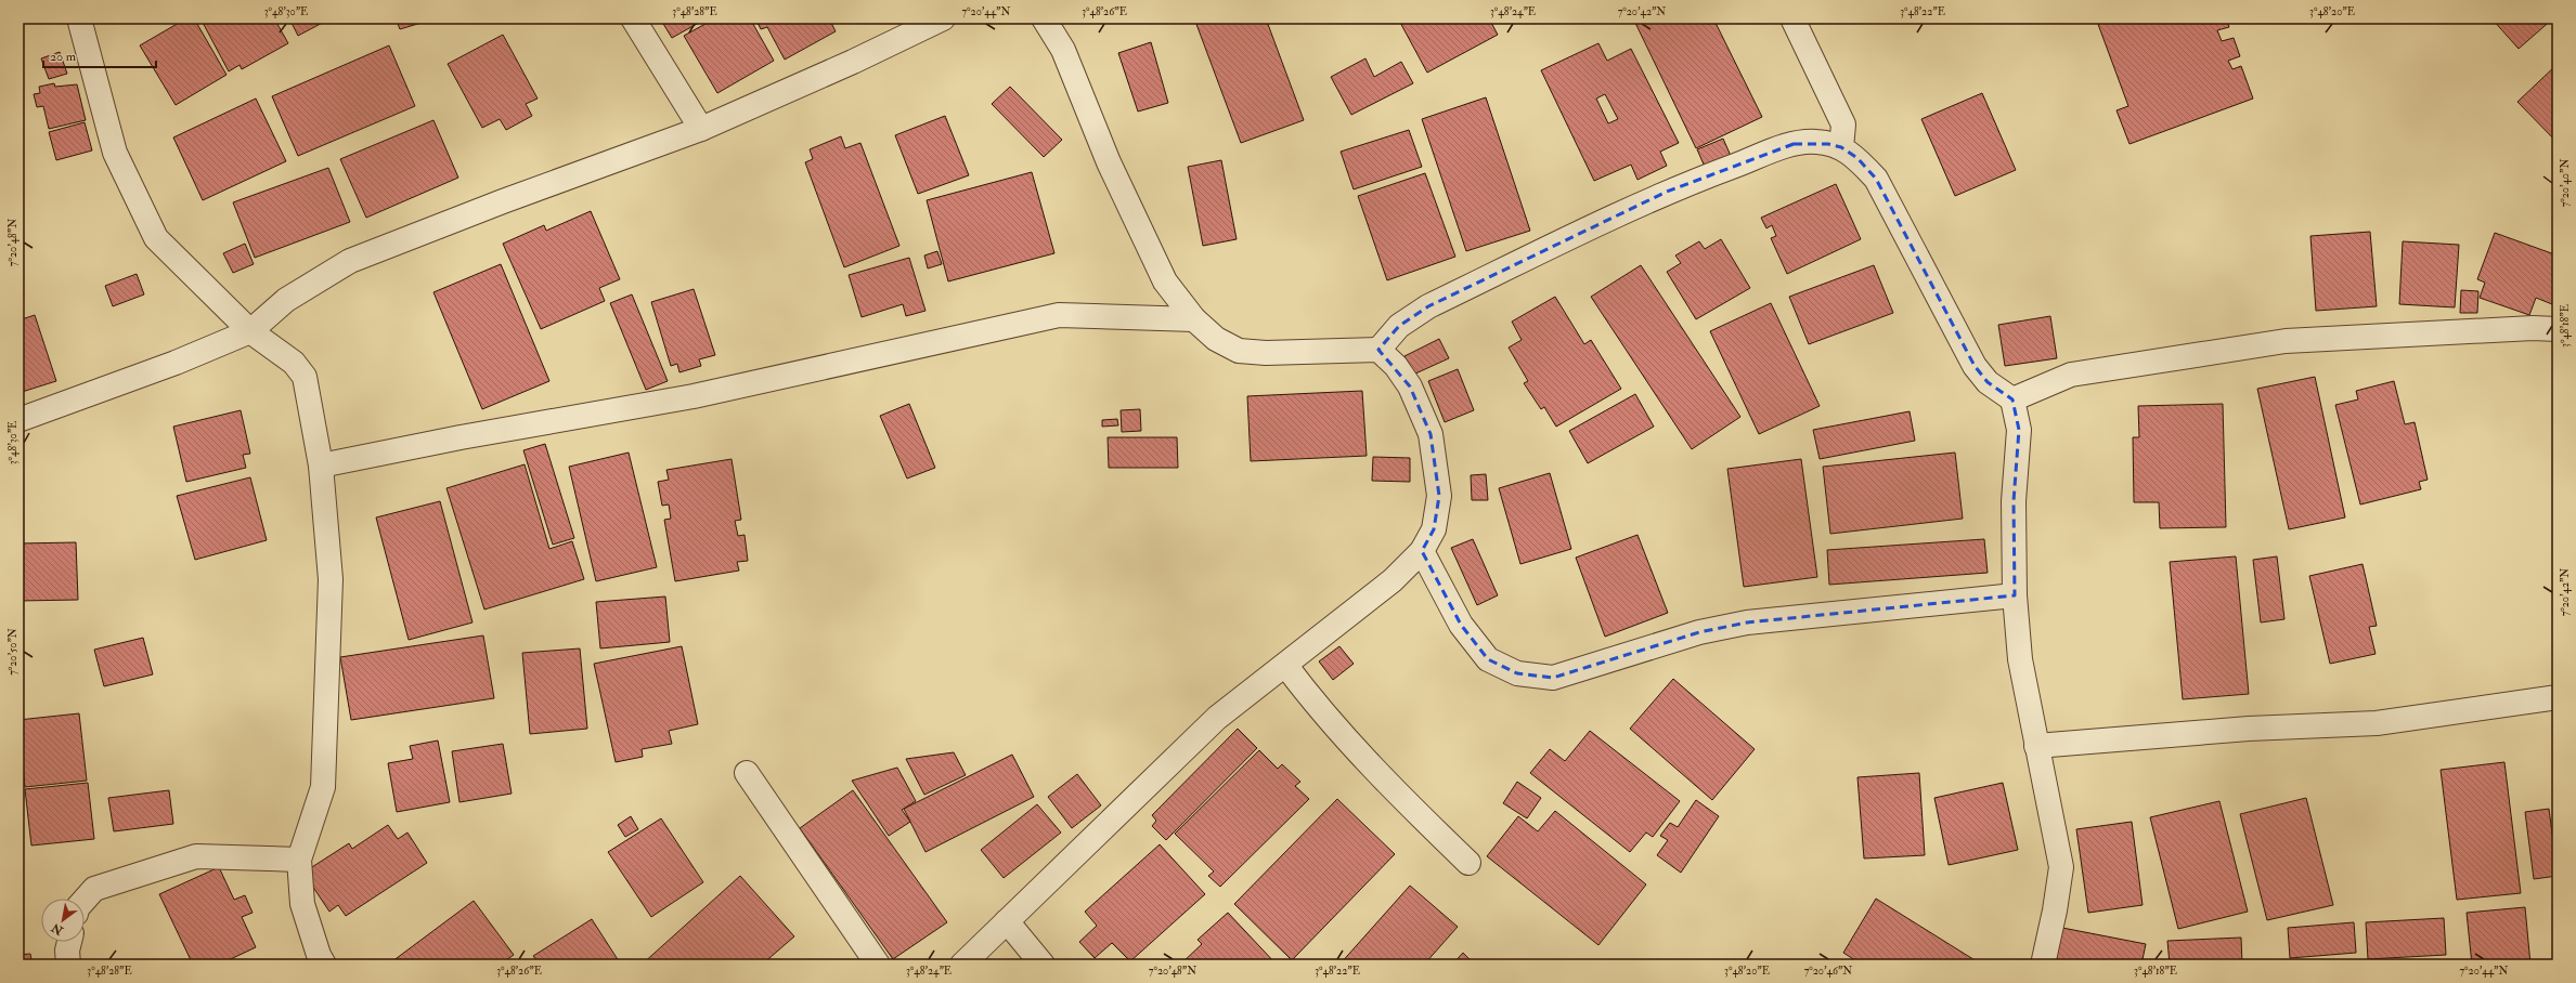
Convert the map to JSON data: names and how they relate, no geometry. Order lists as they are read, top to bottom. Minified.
{"scale_bar":"20 m","north":"bottom left","coordinates":["3°48'30\"E","3°48'28\"E","7°20'44\"N","3°48'26\"E","3°48'24\"E","7°20'42\"N","3°48'22\"E","3°48'20\"E","7°20'40\"N","7°20'48\"N","3°48'18\"E","7°20'50\"N","7°20'46\"N"]}
